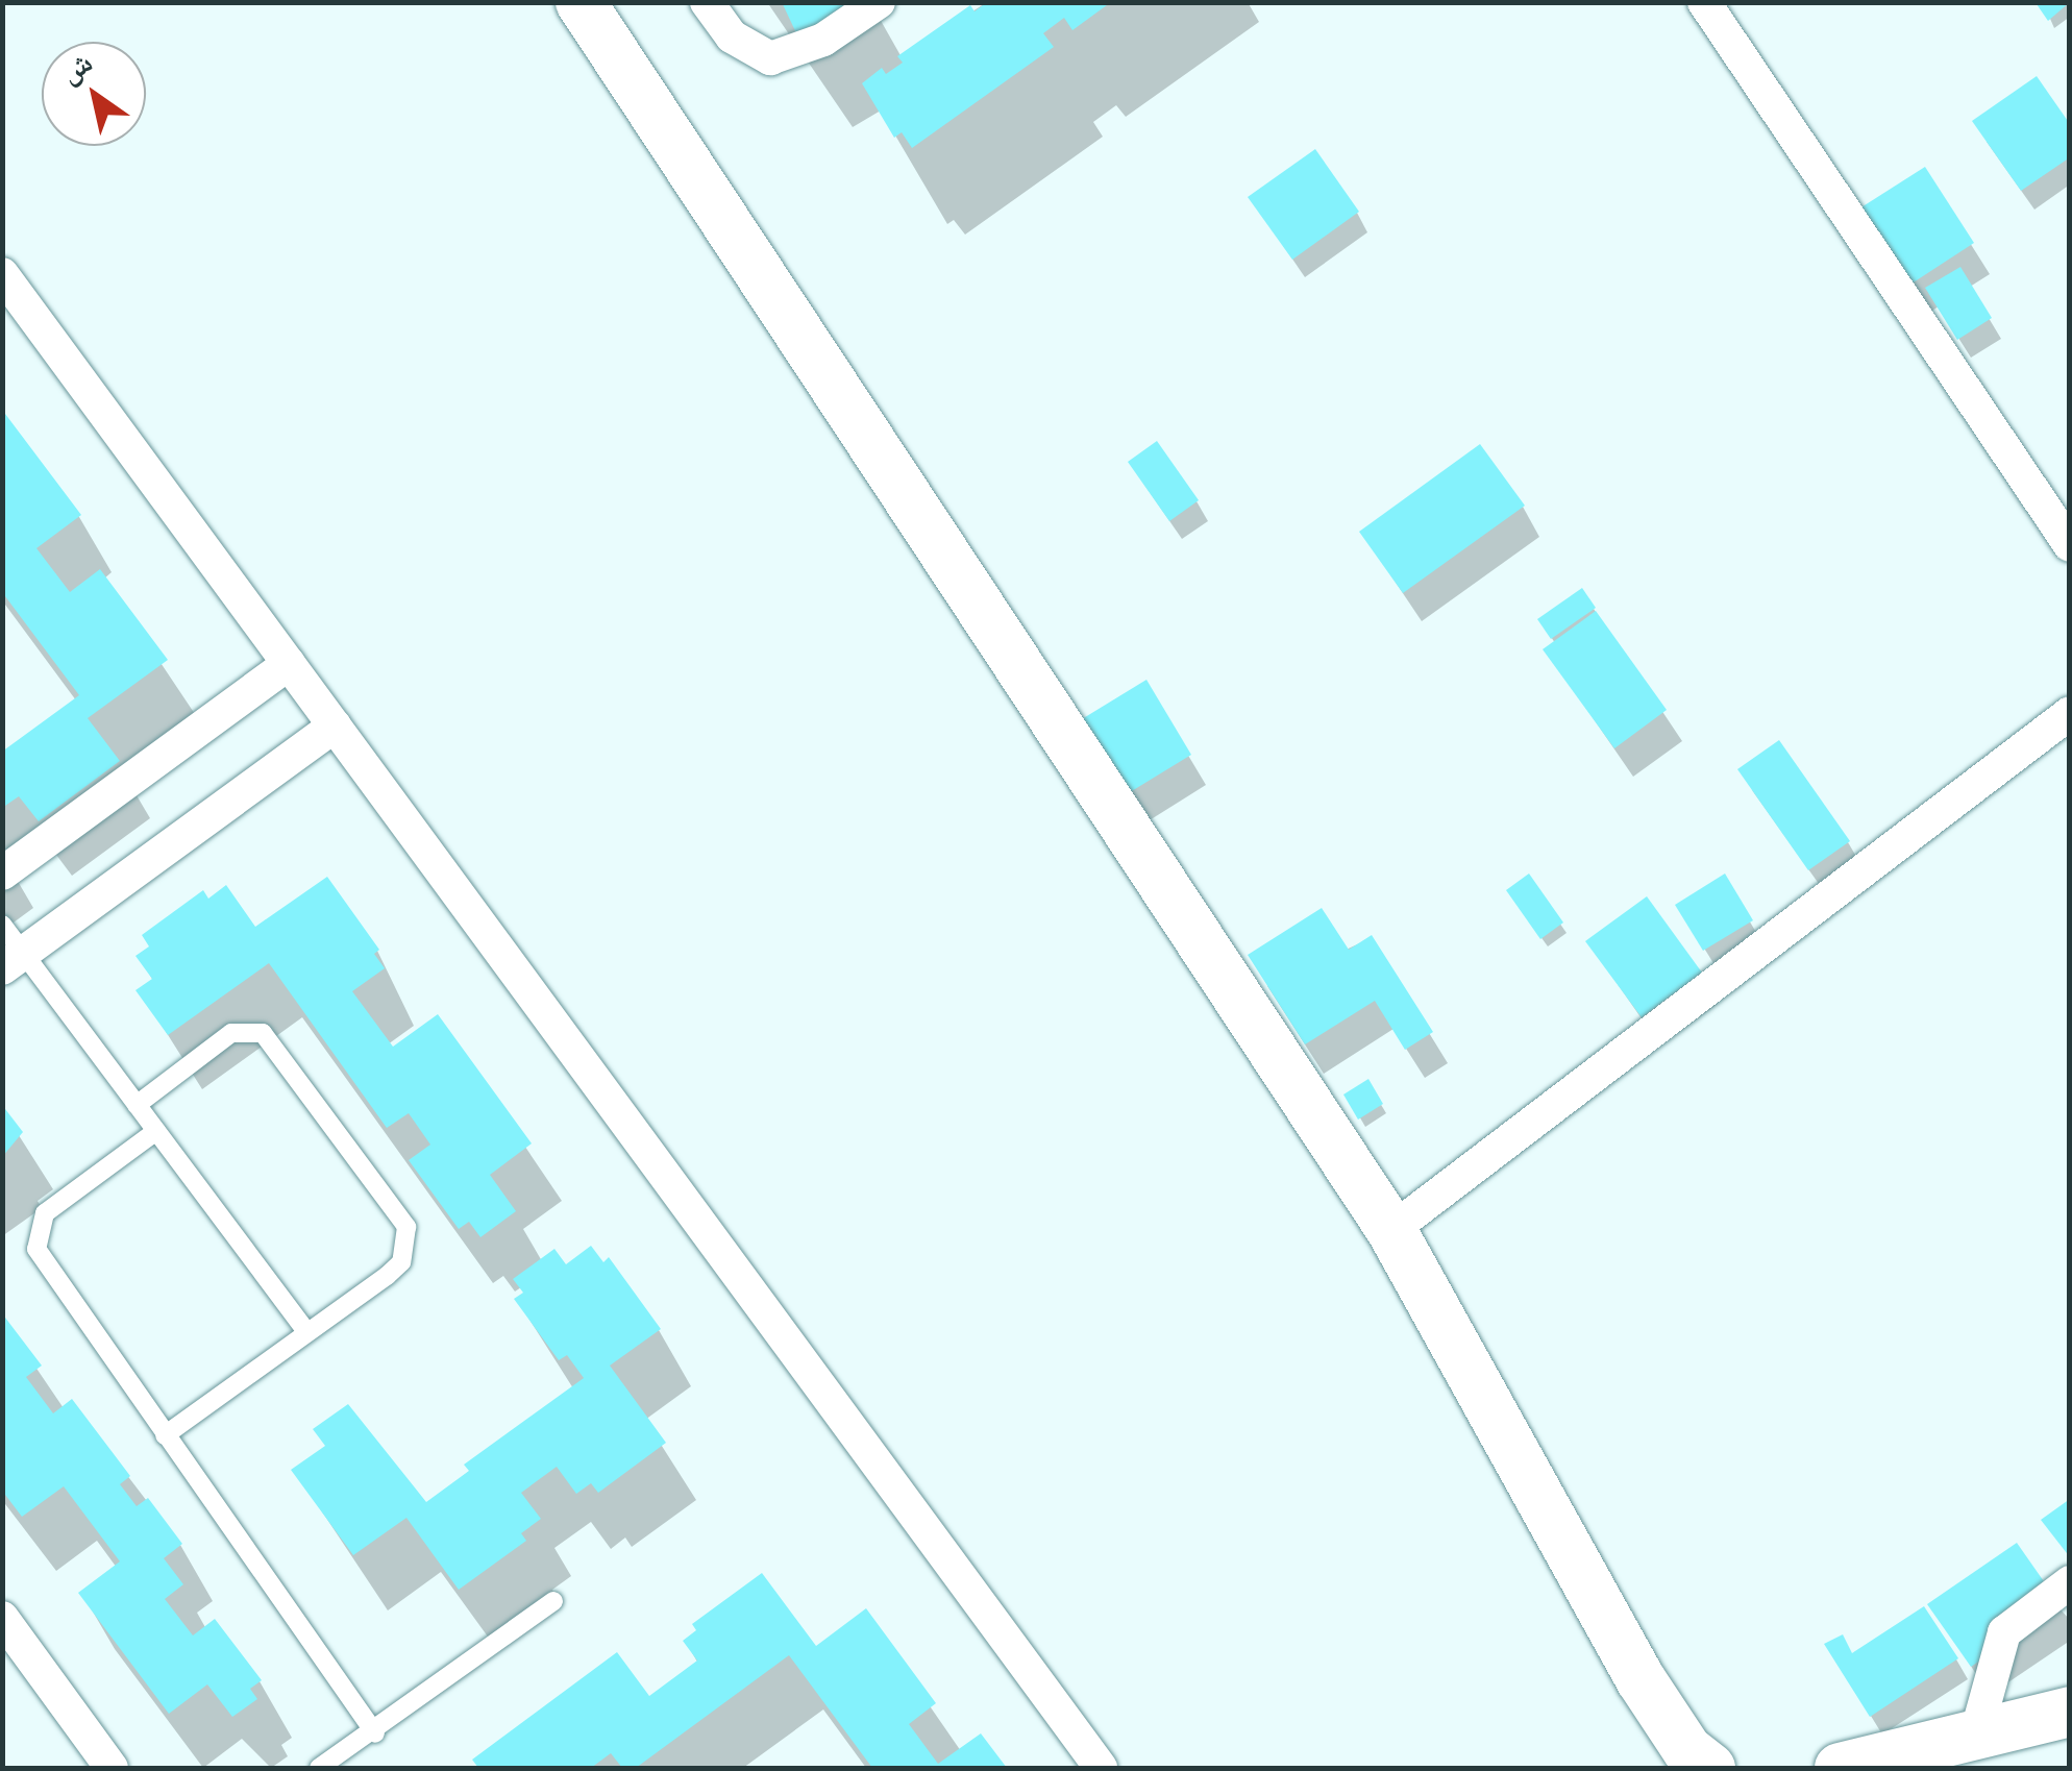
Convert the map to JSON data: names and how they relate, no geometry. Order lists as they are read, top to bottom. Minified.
{"north":"top left"}
